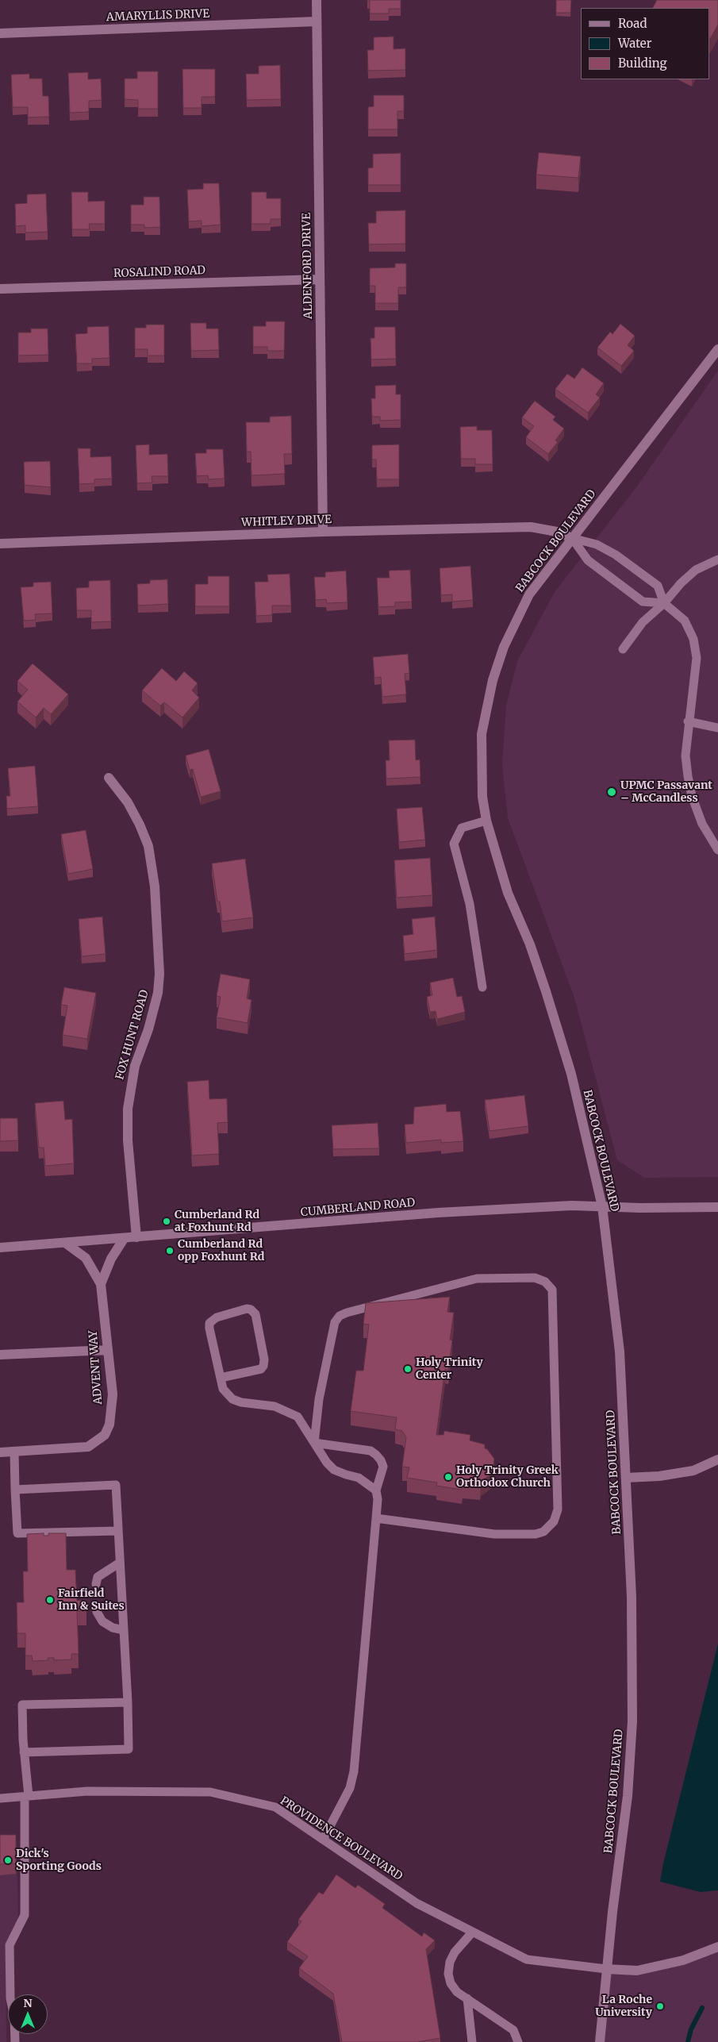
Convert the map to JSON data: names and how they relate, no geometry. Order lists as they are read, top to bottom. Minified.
{"streets":{"street":["AMARYLLIS DRIVE","ALDENFORD DRIVE","ROSALIND ROAD","WHITLEY DRIVE","BABCOCK BOULEVARD","FOX HUNT ROAD","CUMBERLAND ROAD","ADVENT WAY"],"lane":["PROVIDENCE BOULEVARD"]},"crossings":[["AMARYLLIS DRIVE","ALDENFORD DRIVE"],["ALDENFORD DRIVE","ROSALIND ROAD"],["ALDENFORD DRIVE","WHITLEY DRIVE"],["WHITLEY DRIVE","BABCOCK BOULEVARD"],["BABCOCK BOULEVARD","CUMBERLAND ROAD"],["BABCOCK BOULEVARD","PROVIDENCE BOULEVARD"],["FOX HUNT ROAD","CUMBERLAND ROAD"],["CUMBERLAND ROAD","ADVENT WAY"]],"places":["UPMC Passavant – McCandless","Cumberland Rd at Foxhunt Rd","Cumberland Rd opp Foxhunt Rd","Holy Trinity Center","Holy Trinity Greek Orthodox Church","Fairfield Inn & Suites","Dick's Sporting Goods","La Roche University"],"legend":["Road","Water","Building"],"north":"top"}
